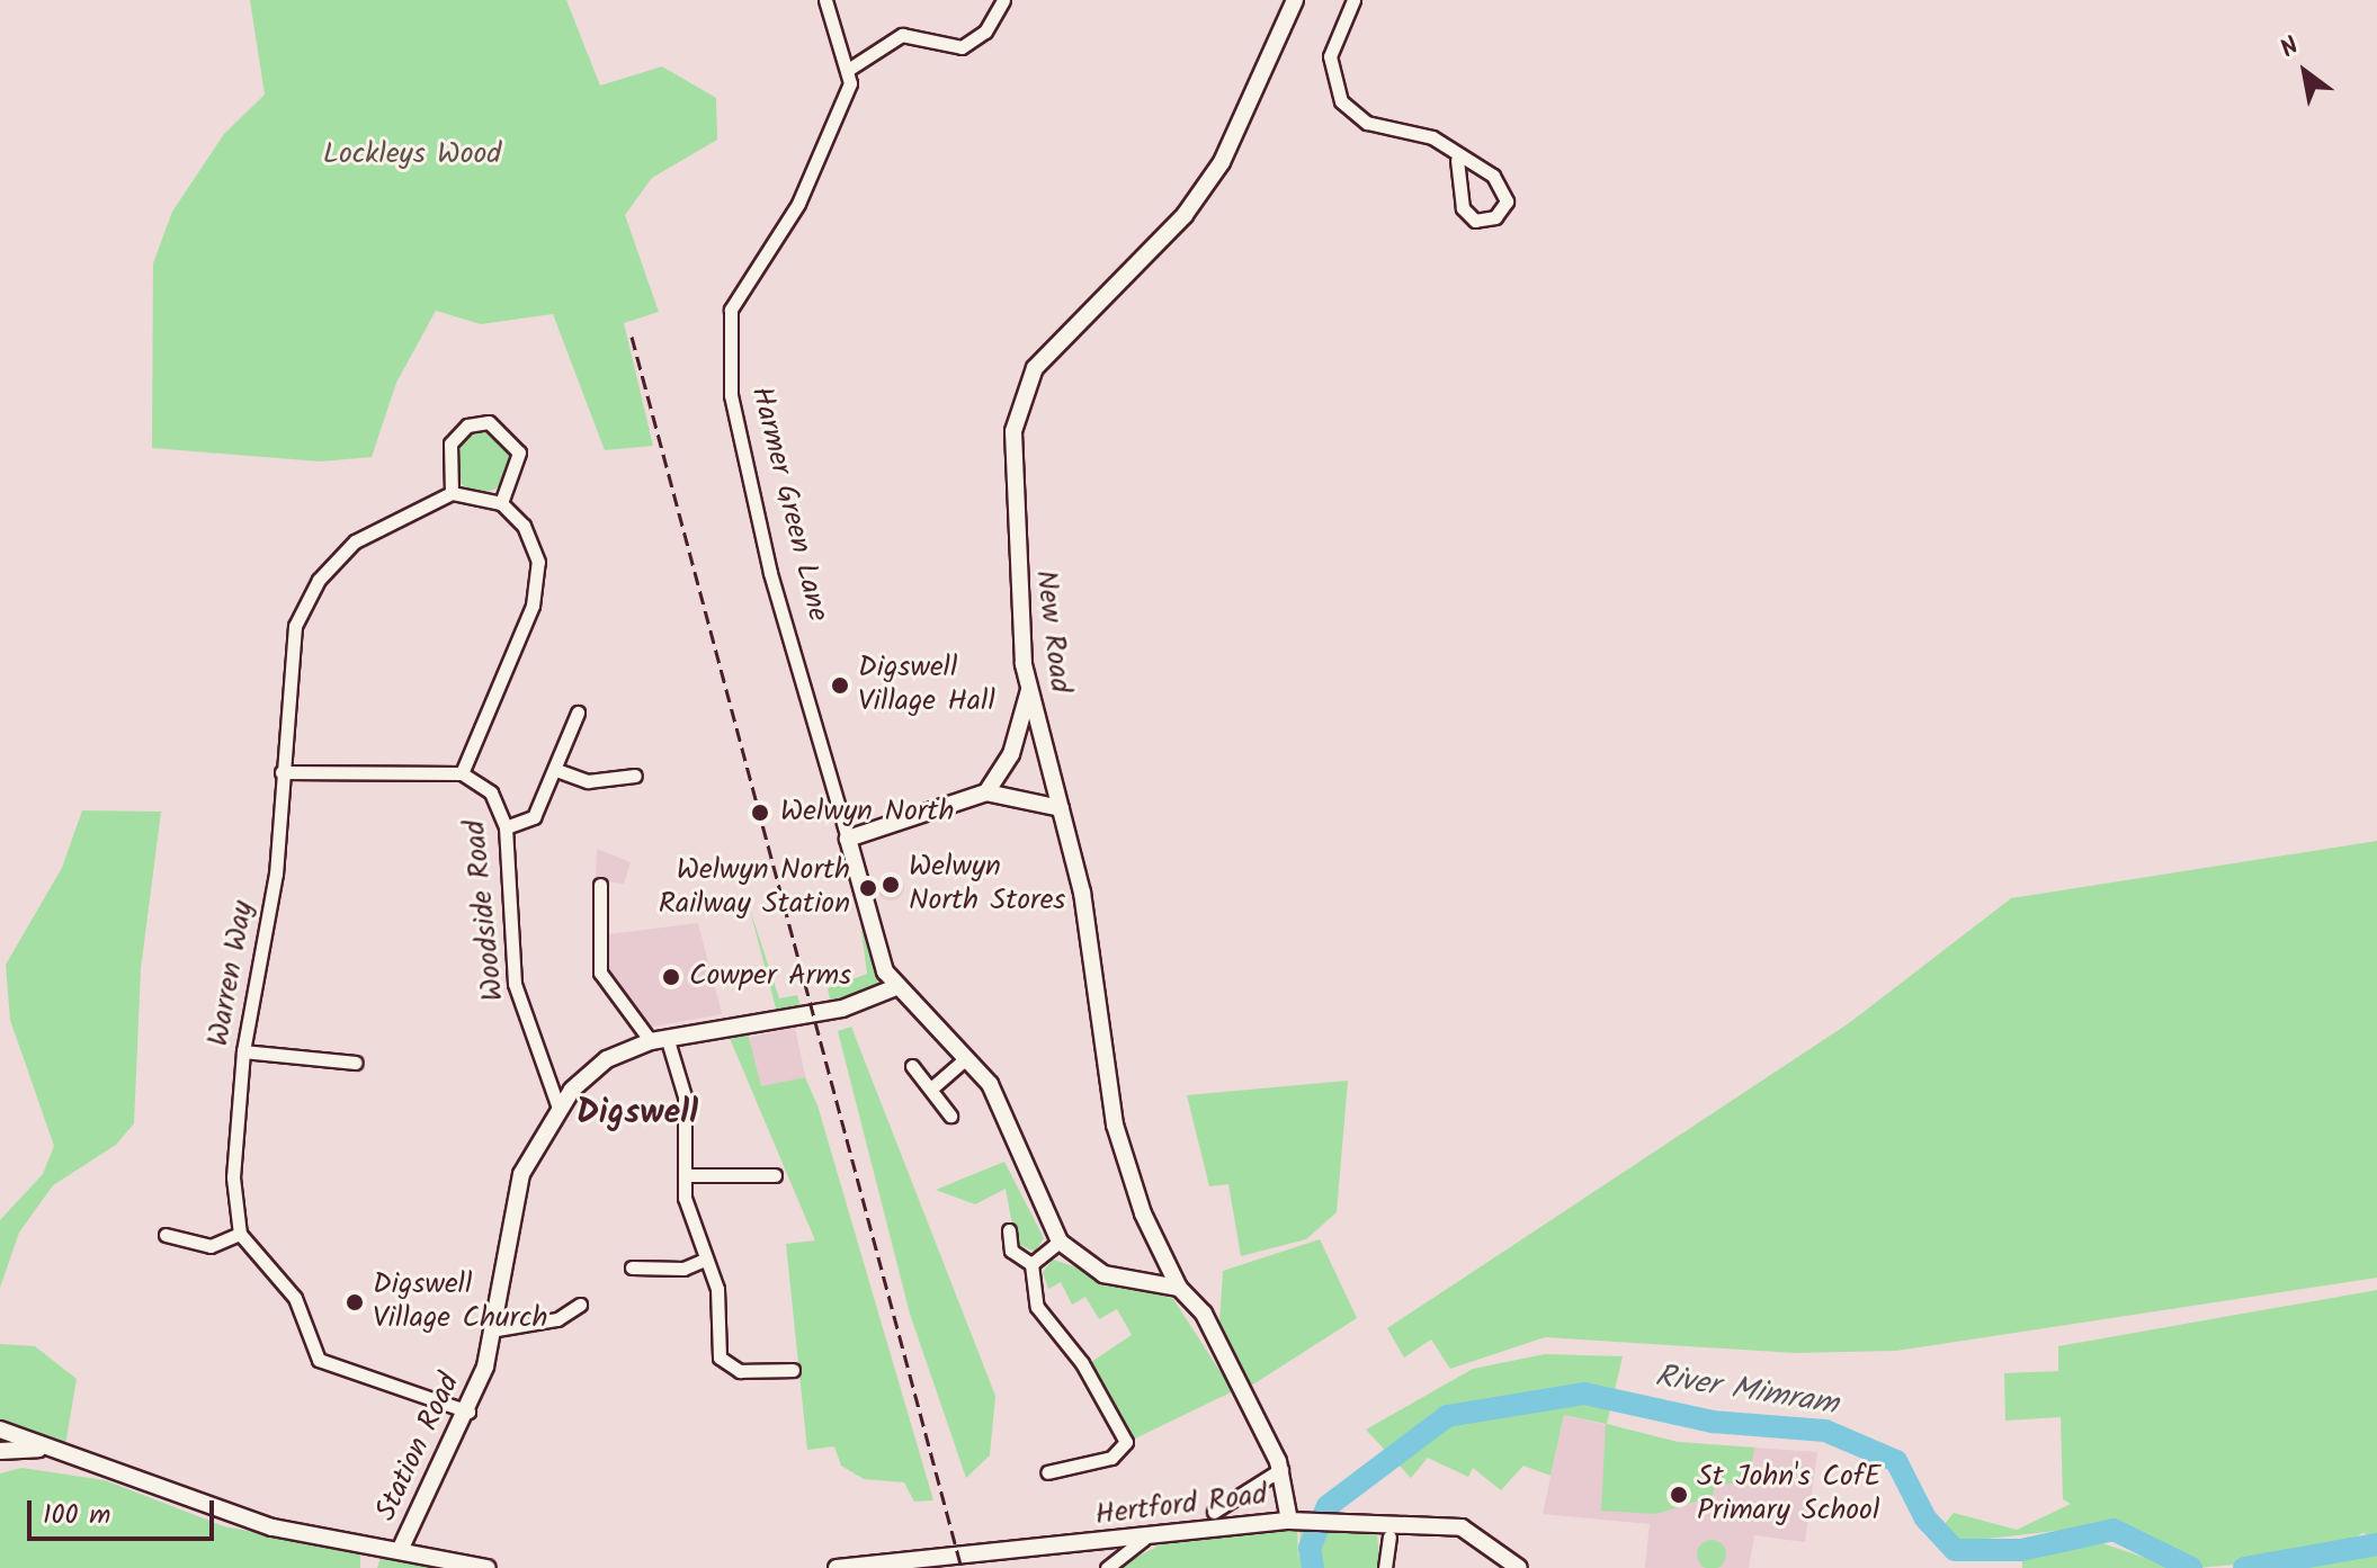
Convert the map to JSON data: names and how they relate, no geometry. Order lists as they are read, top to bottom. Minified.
{"streets":{"street":["Harmer Green Lane","New Road","Woodside Road","Warren Way","Station Road","Hertford Road"]},"crossings":[["Harmer Green Lane","New Road"],["Harmer Green Lane","Station Road"],["Woodside Road","Station Road"]],"districts":["Digswell"],"water":["River Mimram"],"parks":["Lockleys Wood"],"places":["Digswell Village Hall","Welwyn North","Welwyn North Stores","Welwyn North Railway Station","Cowper Arms","Digswell Village Church","St John's CofE Primary School"],"scale_bar":"100 m","north":"top left"}
